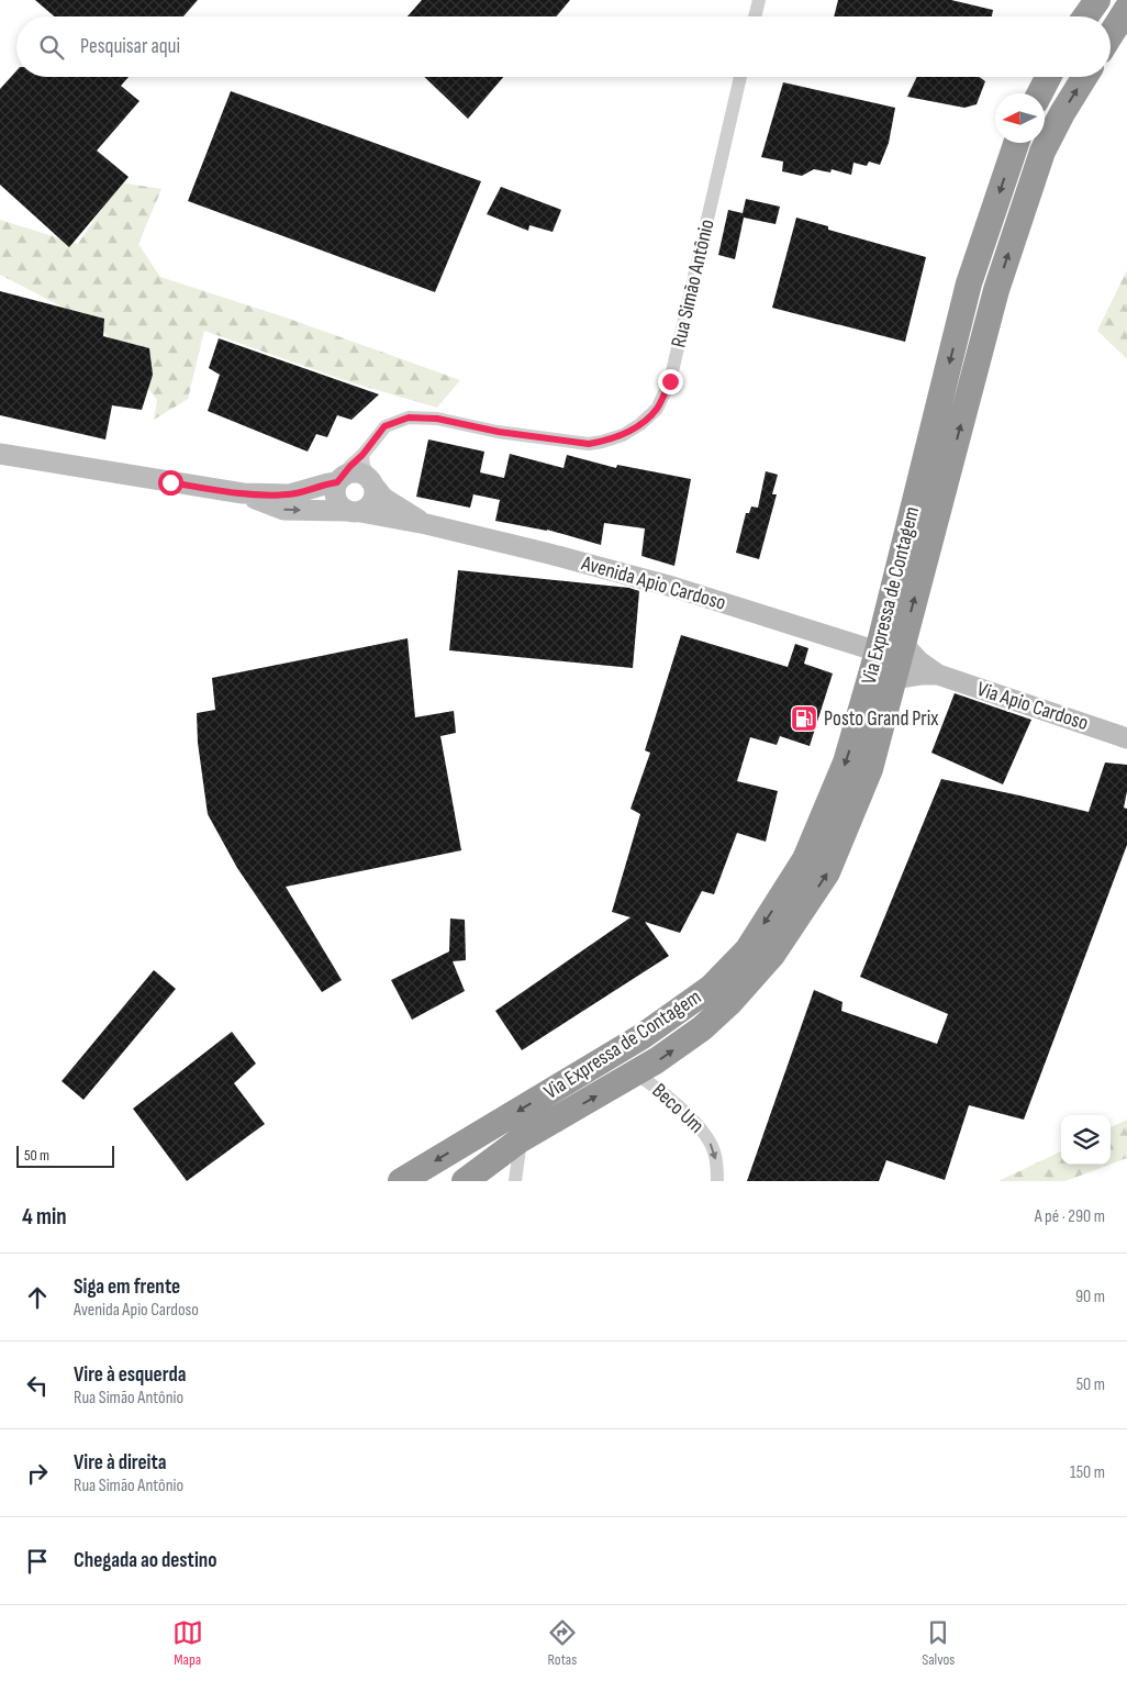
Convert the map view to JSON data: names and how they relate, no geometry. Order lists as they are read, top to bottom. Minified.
{"streets":{"highway":["Via Expressa de Contagem"],"street":["Rua Simão Antônio","Avenida Apio Cardoso","Via Apio Cardoso","Beco Um"]},"crossings":[["Rua Simão Antônio","Avenida Apio Cardoso"],["Avenida Apio Cardoso","Via Expressa de Contagem"],["Via Expressa de Contagem","Via Apio Cardoso"],["Via Expressa de Contagem","Beco Um"]],"one_way":["Beco Um"],"places":{"fuel station":["Posto Grand Prix"]},"scale_bar":"50 m","north":"left","page":{"search":"Pesquisar aqui","scale":"50 m","heading":["4 min","A pé · 290 m"],"list":[["Siga em frente","Avenida Apio Cardoso","90 m"],["Vire à esquerda","Rua Simão Antônio","50 m"],["Vire à direita","Rua Simão Antônio","150 m"],"Chegada ao destino"],"nav":["Mapa","Rotas","Salvos"]}}
